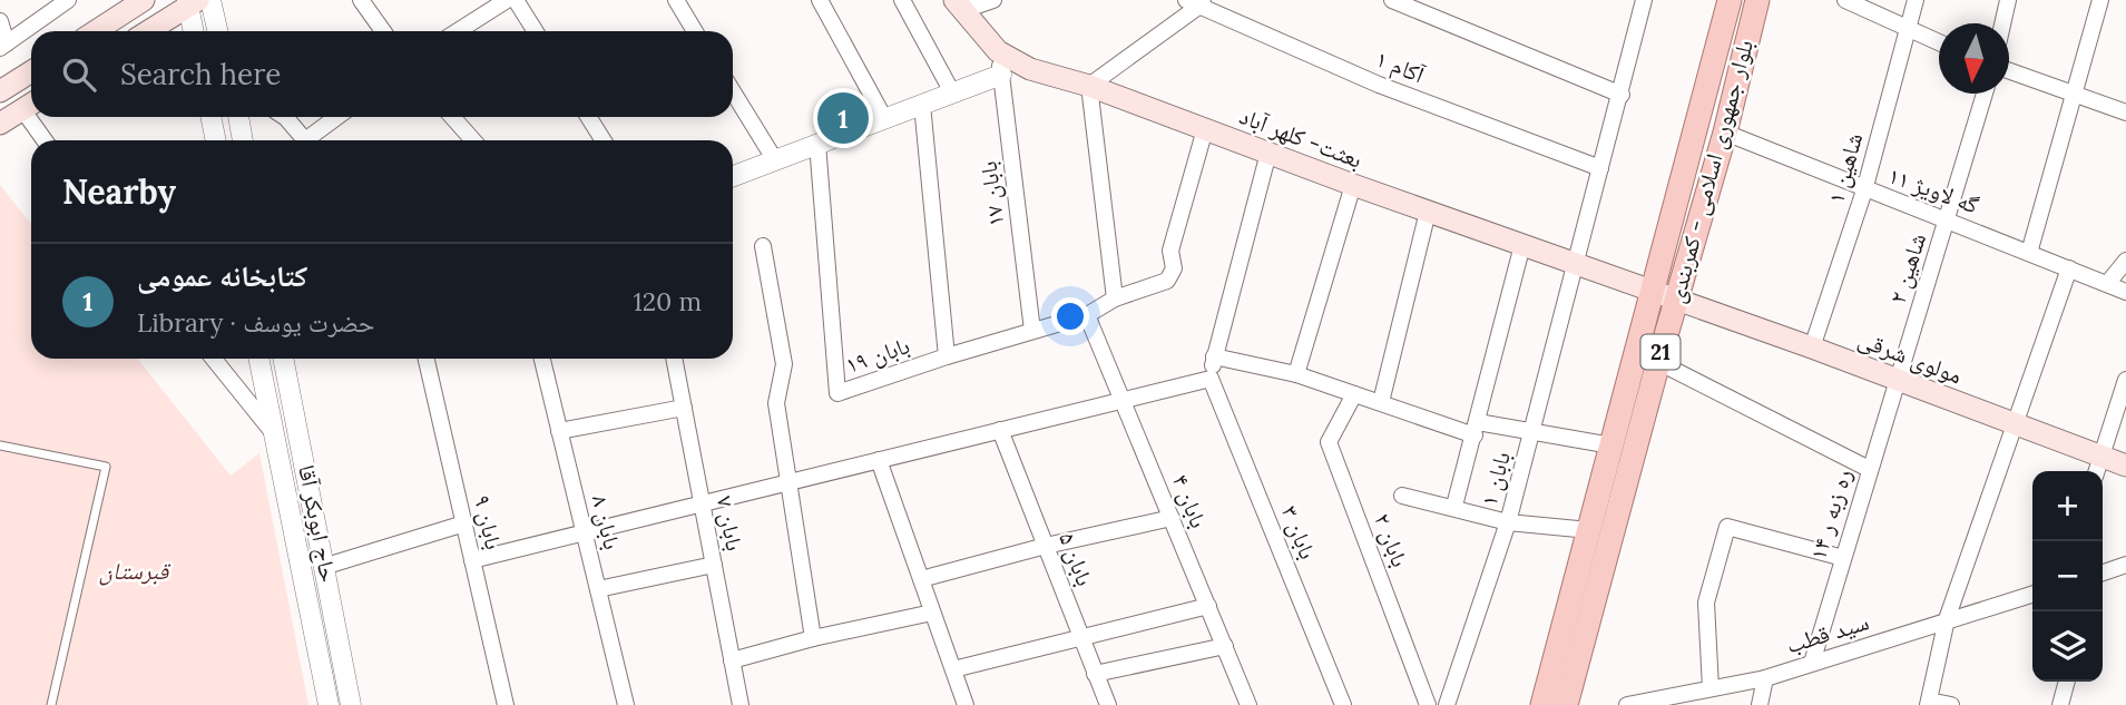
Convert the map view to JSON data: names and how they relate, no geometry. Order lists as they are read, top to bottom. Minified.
{"streets":{"main road":["بعثت- کلهر آباد","بلوار جمهوری اسلامی - کمربندی","21","مولوی شرقی"],"street":["آکام ۱","شاهین ۱","گه لاویژ ۱۱","بابان ۱۷","شاهین ۲","بابان ۱۹","بابان ۱","بابان ۴","ره زبه ر ۱۴","بابان ۹","بابان ۸","حاج ابوبکر آقا","بابان ۷","بابان ۳","بابان ۲","بابان ۵","سید قطب"]},"crossings":[["آکام ۱","بابان ۱"],["بعثت- کلهر آباد","بلوار جمهوری اسلامی - کمربندی"],["بعثت- کلهر آباد","بابان ۱۷"],["بعثت- کلهر آباد","بابان ۱۹"],["بعثت- کلهر آباد","مولوی شرقی"],["بعثت- کلهر آباد","بابان ۱"],["شاهین ۱","گه لاویژ ۱۱"],["شاهین ۱","مولوی شرقی"],["بلوار جمهوری اسلامی - کمربندی","گه لاویژ ۱۱"],["بلوار جمهوری اسلامی - کمربندی","مولوی شرقی"],["گه لاویژ ۱۱","شاهین ۲"],["بابان ۱۷","بابان ۱۹"],["شاهین ۲","مولوی شرقی"],["شاهین ۲","ره زبه ر ۱۴"],["بابان ۱۹","بابان ۴"],["مولوی شرقی","ره زبه ر ۱۴"],["ره زبه ر ۱۴","سید قطب"]],"parks":["قبرستان"],"north":"bottom","page":{"search":"Search here","pins":"1","heading":"Nearby","list":[{"mark":"1","name":"کتابخانه عمومی","note":"Library · حضرت یوسف","value":"120 m"}],"map_buttons":["+","−"]}}
